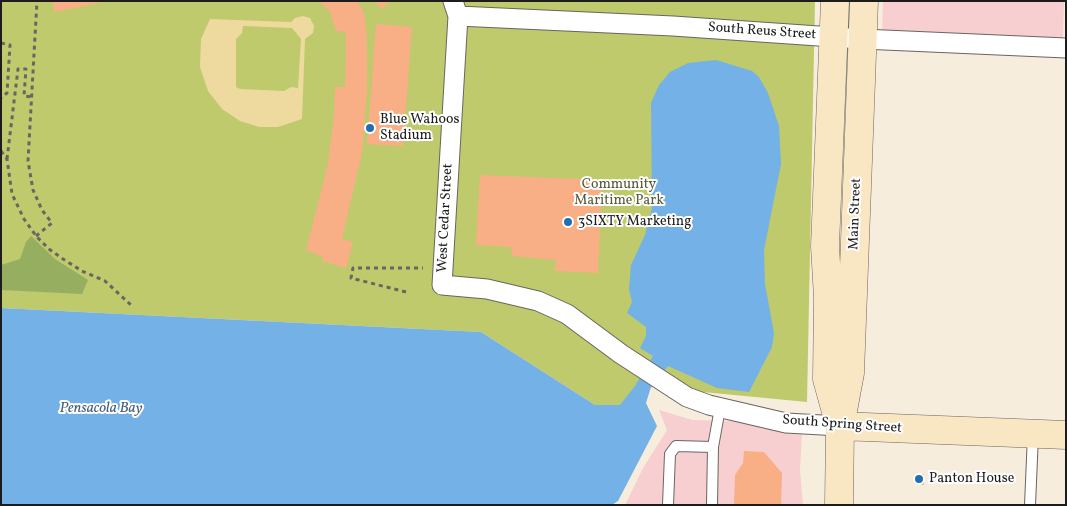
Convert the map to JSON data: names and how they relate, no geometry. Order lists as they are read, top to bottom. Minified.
{"streets":{"main road":["Main Street","South Spring Street"],"street":["South Reus Street","West Cedar Street"]},"crossings":[["South Reus Street","Main Street"],["South Reus Street","West Cedar Street"],["Main Street","South Spring Street"],["West Cedar Street","South Spring Street"]],"water":["Pensacola Bay"],"parks":["Community Maritime Park"],"places":["Blue Wahoos Stadium","3SIXTY Marketing","Panton House"]}
